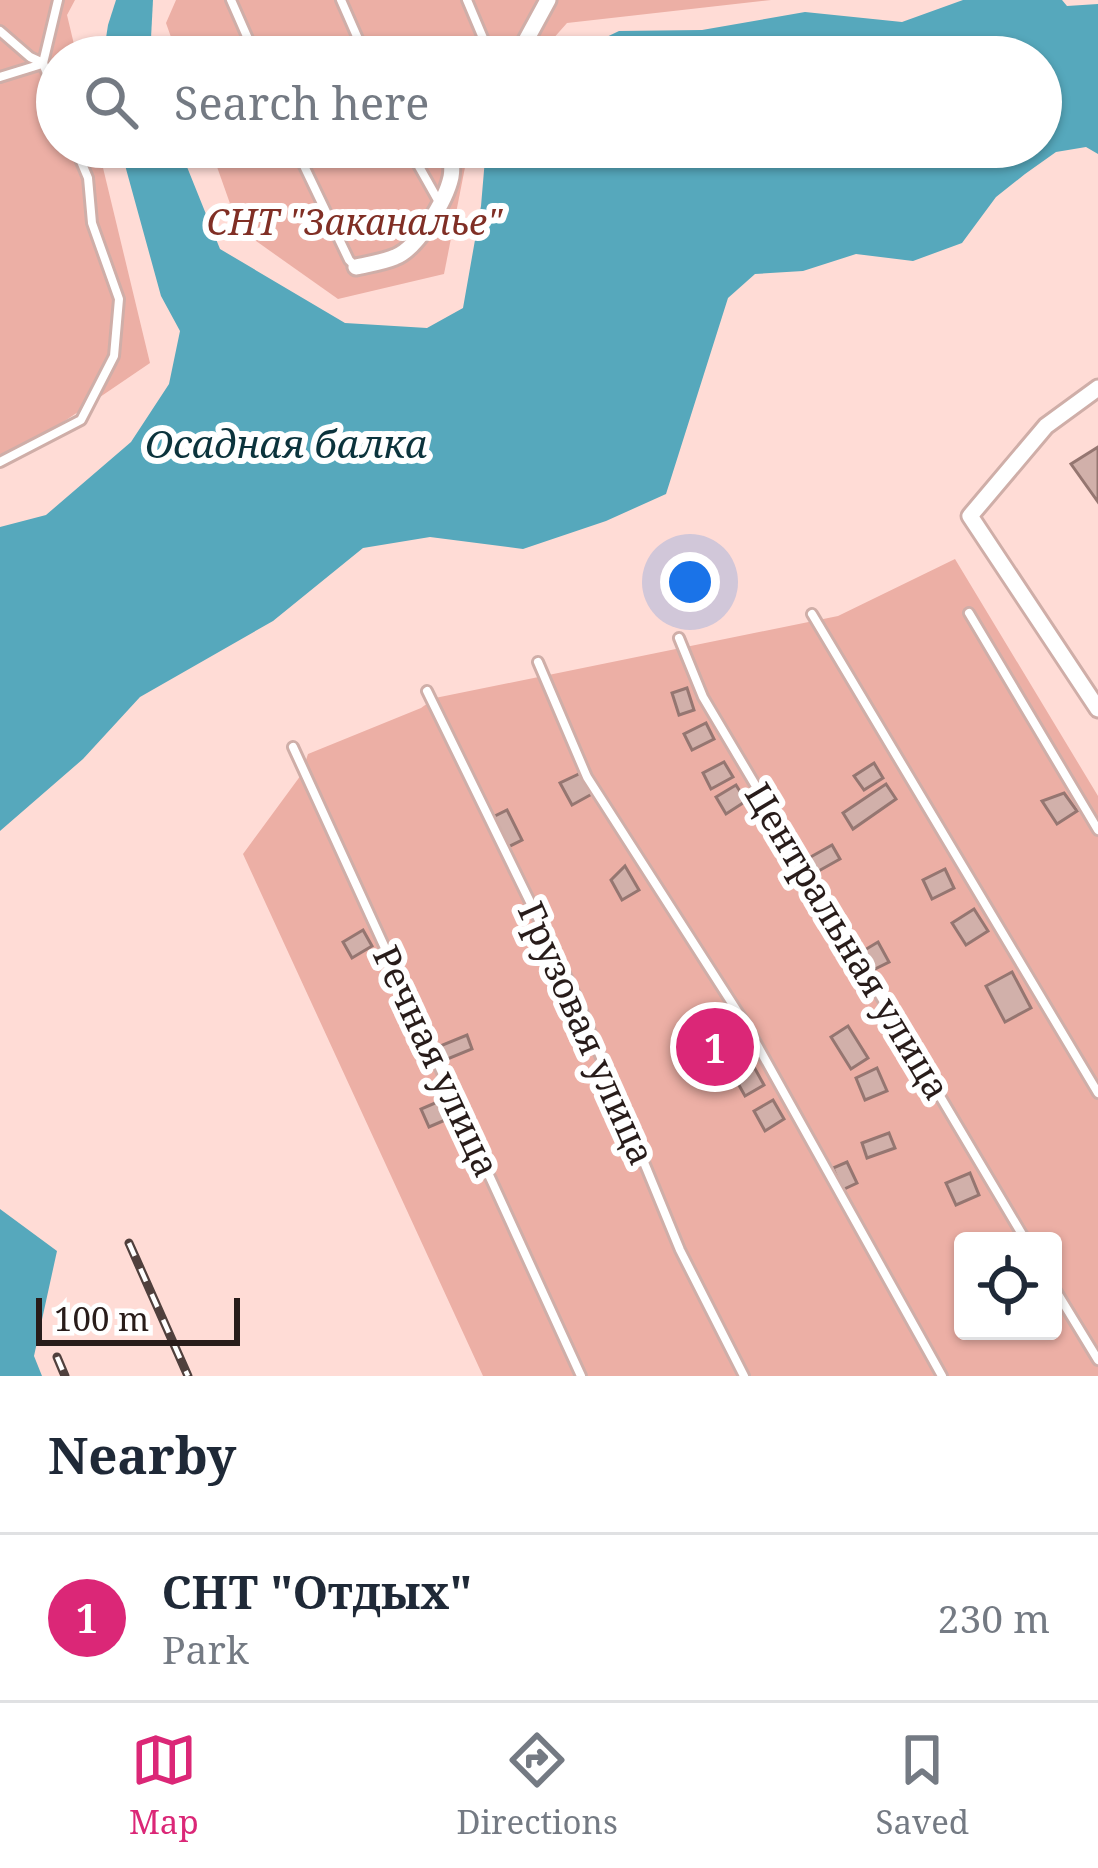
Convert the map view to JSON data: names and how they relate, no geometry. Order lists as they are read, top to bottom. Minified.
{"streets":{"lane":["Центральная улица","Грузовая улица","Речная улица"]},"water":["Осадная балка"],"parks":["СНТ \"Заканалье\""],"scale_bar":"100 m","page":{"search":"Search here","pins":"1","scale":"100 m","heading":"Nearby","list":[{"mark":"1","name":"СНТ \"Отдых\"","note":"Park","value":"230 m"}],"nav":["Map","Directions","Saved"]}}
